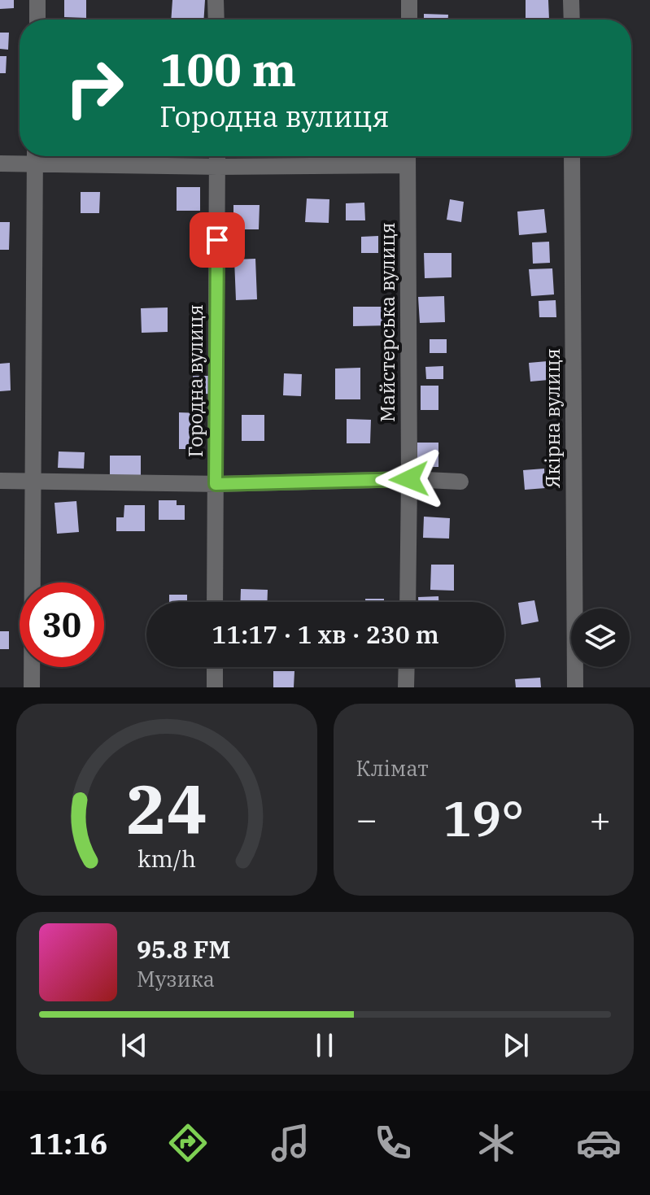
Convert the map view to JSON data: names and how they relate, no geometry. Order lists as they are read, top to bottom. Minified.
{"streets":{"street":["Майстерська вулиця","Городна вулиця","Якірна вулиця"]},"page":{"turn":["100 m","Городна вулиця"],"limit":"30","trip":"11:17 · 1 хв · 230 m","tile":"Клімат","heat":["−","19°","+"],"song":["95.8 FM","Музика"],"tabs":"11:16","gauge":["24","km/h"]}}
